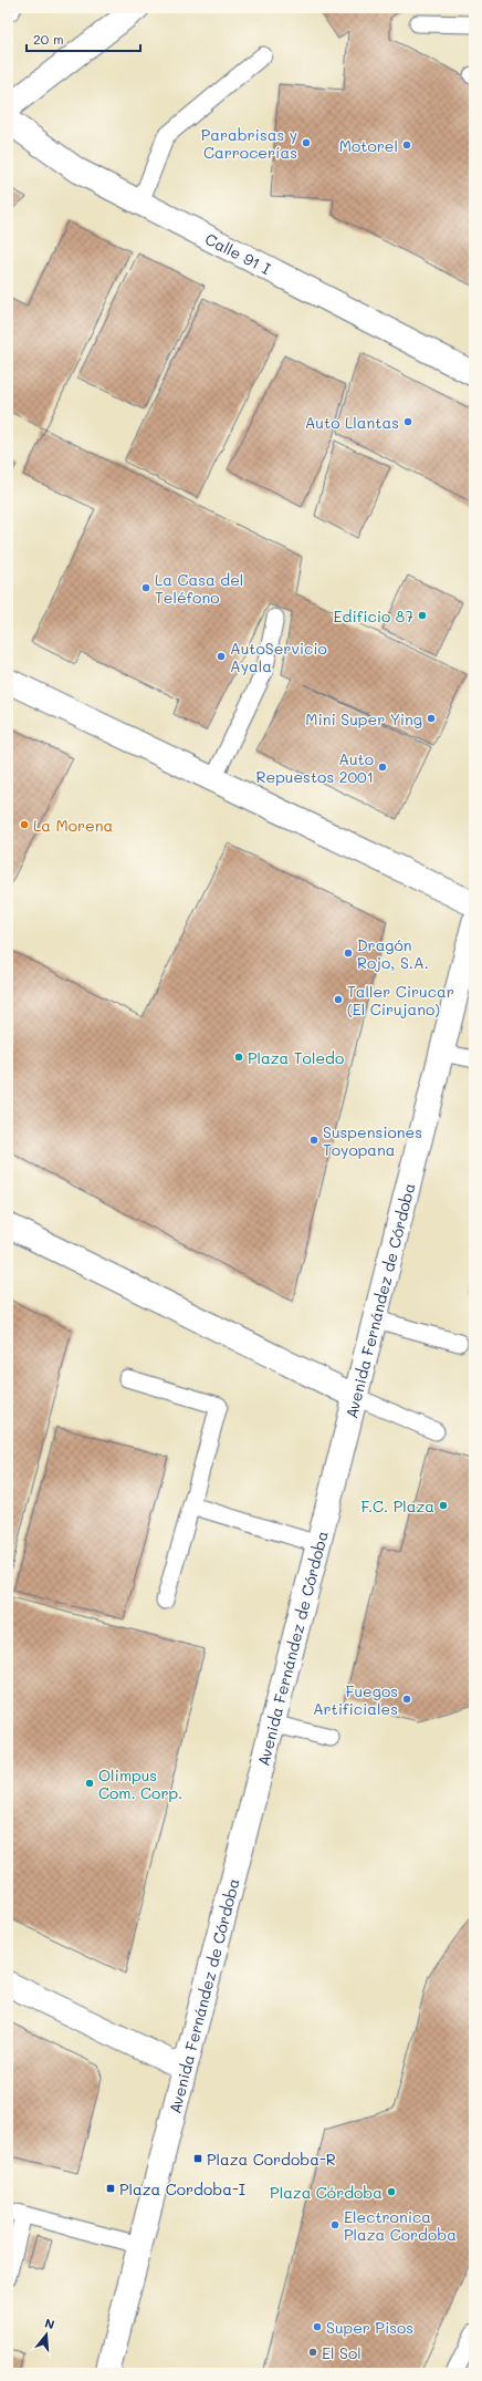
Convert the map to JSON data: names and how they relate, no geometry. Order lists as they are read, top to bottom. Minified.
{"streets":{"main road":["Calle 91 I","Avenida Fernández de Córdoba"]},"places":{"other":["Parabrisas y Carrocerías","Motorel","Auto Llantas","La Casa del Teléfono","Edificio 87","AutoServicio Ayala","Mini Super Ying","Auto Repuestos 2001","La Morena","Dragón Rojo, S.A.","Taller Cirucar (El Cirujano)","Plaza Toledo","Suspensiones Toyopana","F.C. Plaza","Fuegos Artificiales","Olimpus Com. Corp.","Plaza Córdoba","Electronica Plaza Cordoba","Super Pisos","El Sol"],"transit":["Plaza Cordoba-R","Plaza Cordoba-I"]},"scale_bar":"20 m","north":"top"}
